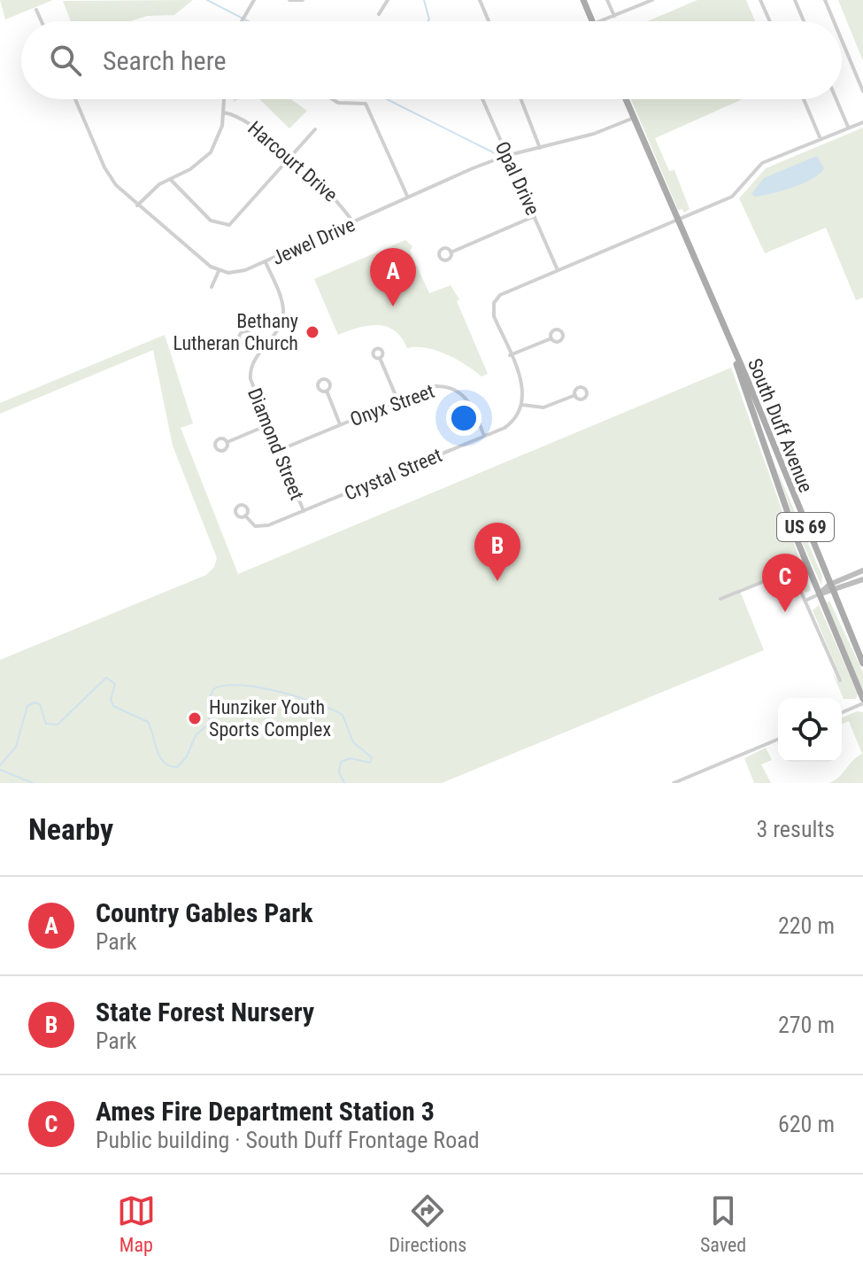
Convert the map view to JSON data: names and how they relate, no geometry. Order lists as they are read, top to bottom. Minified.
{"streets":{"main road":["South Duff Avenue","US 69"],"street":["Harcourt Drive","Opal Drive","Jewel Drive","Onyx Street","Diamond Street","Crystal Street"]},"crossings":[["Harcourt Drive","Jewel Drive"],["Opal Drive","Jewel Drive"],["Jewel Drive","South Duff Avenue"],["Jewel Drive","Diamond Street"],["Onyx Street","Diamond Street"],["Onyx Street","Crystal Street"],["Diamond Street","Crystal Street"]],"places":["Bethany Lutheran Church","Hunziker Youth Sports Complex"],"page":{"search":"Search here","pins":["A","B","C"],"heading":["Nearby","3 results"],"list":[{"mark":"A","name":"Country Gables Park","note":"Park","value":"220 m"},{"mark":"B","name":"State Forest Nursery","note":"Park","value":"270 m"},{"mark":"C","name":"Ames Fire Department Station 3","note":"Public building · South Duff Frontage Road","value":"620 m"}],"nav":["Map","Directions","Saved"]}}
